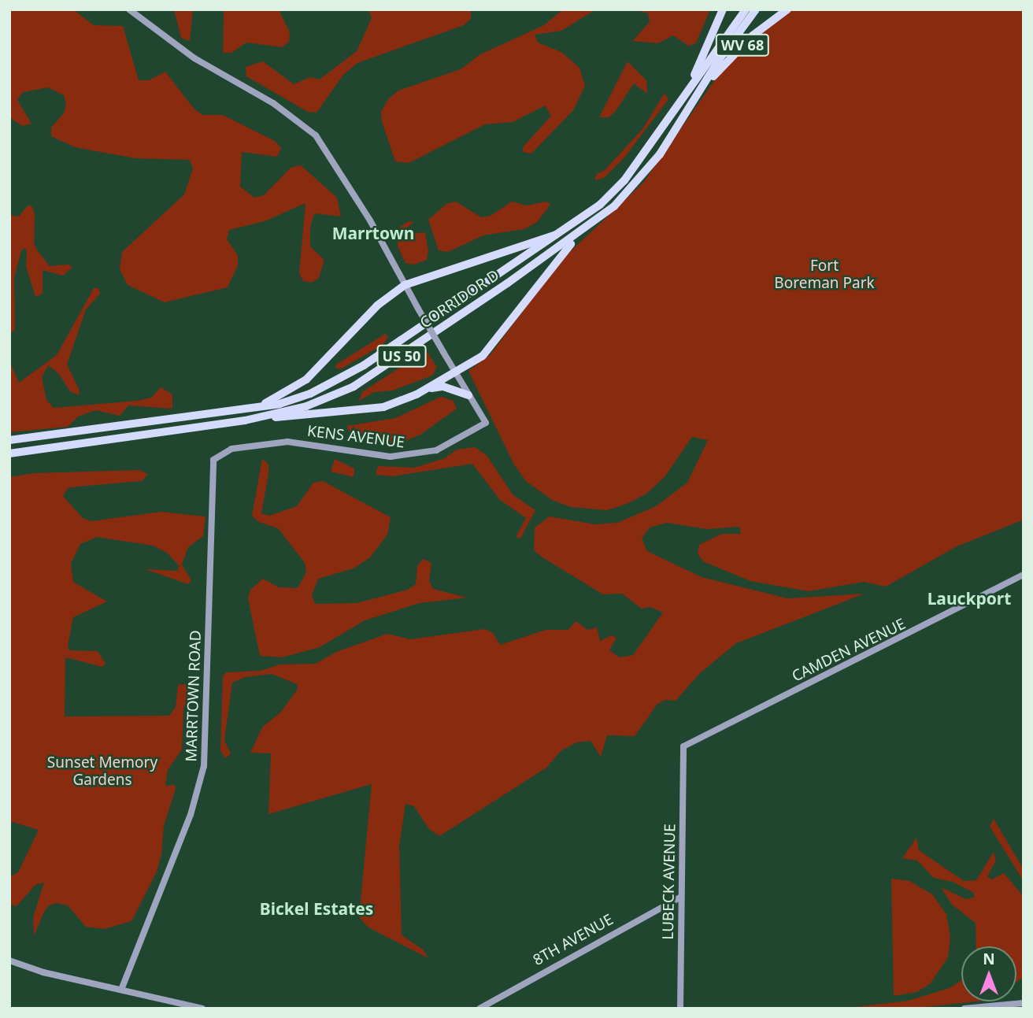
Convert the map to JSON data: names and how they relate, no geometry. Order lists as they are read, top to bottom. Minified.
{"streets":{"highway":["WV 68","CORRIDOR D","US 50"],"street":["KENS AVENUE","CAMDEN AVENUE","MARRTOWN ROAD","LUBECK AVENUE","8TH AVENUE"]},"crossings":[["WV 68","CORRIDOR D"],["KENS AVENUE","MARRTOWN ROAD"],["CAMDEN AVENUE","LUBECK AVENUE"],["LUBECK AVENUE","8TH AVENUE"]],"districts":["Marrtown","Lauckport","Bickel Estates"],"parks":["Fort Boreman Park","Sunset Memory Gardens"],"north":"top"}
